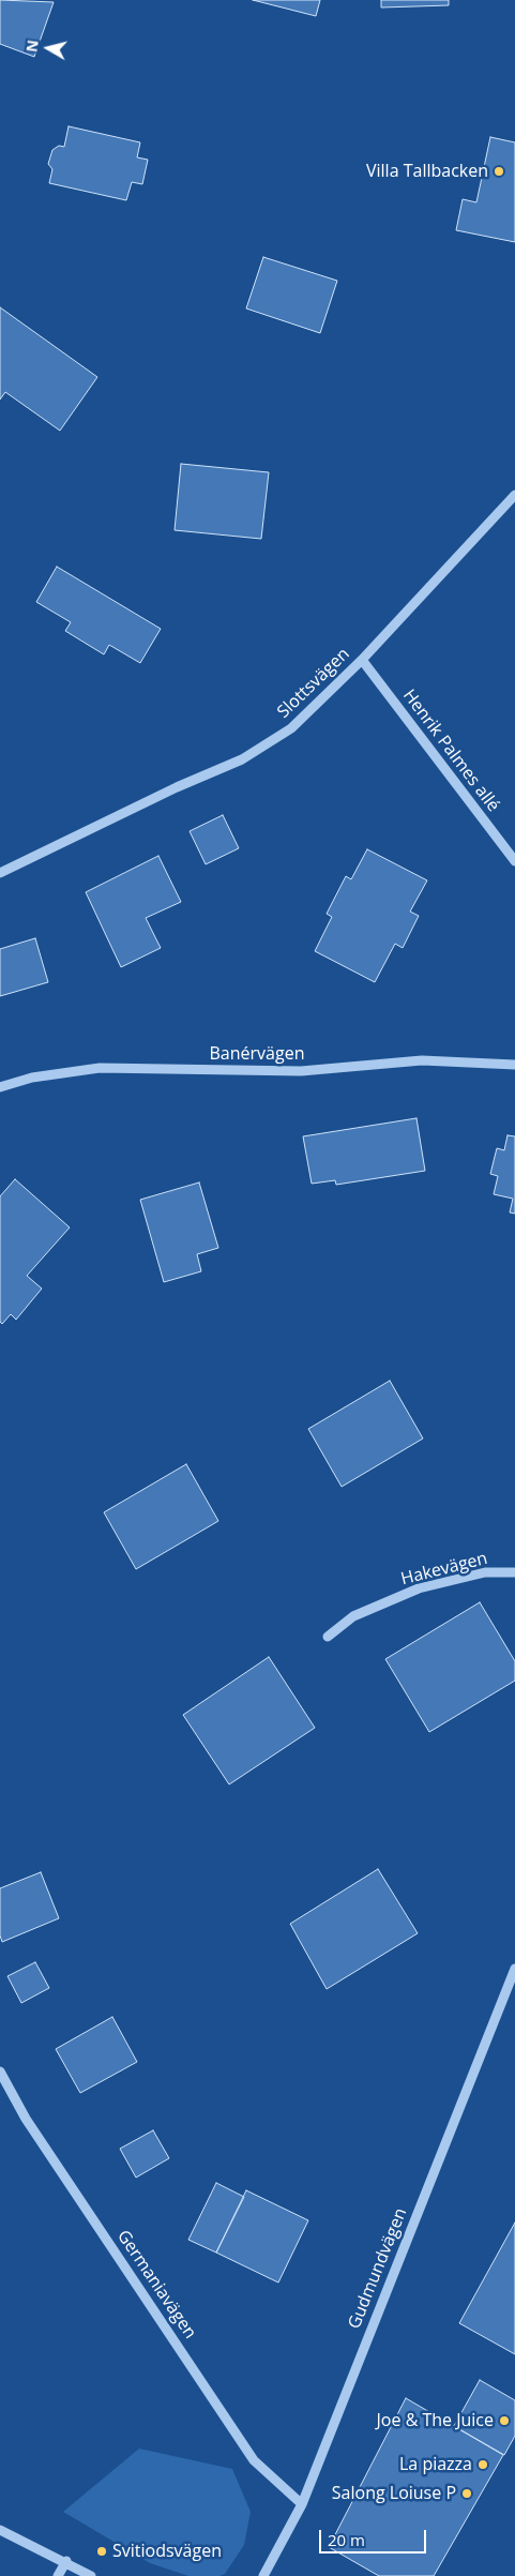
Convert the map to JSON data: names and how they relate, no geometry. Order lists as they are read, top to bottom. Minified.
{"streets":{"street":["Slottsvägen","Henrik Palmes allé","Banérvägen","Hakevägen","Gudmundvägen","Germaniavägen"]},"crossings":[["Slottsvägen","Henrik Palmes allé"],["Gudmundvägen","Germaniavägen"]],"places":["Villa Tallbacken","Joe & The Juice","La piazza","Salong Loiuse P","Svitiodsvägen"],"scale_bar":"20 m","north":"left"}
